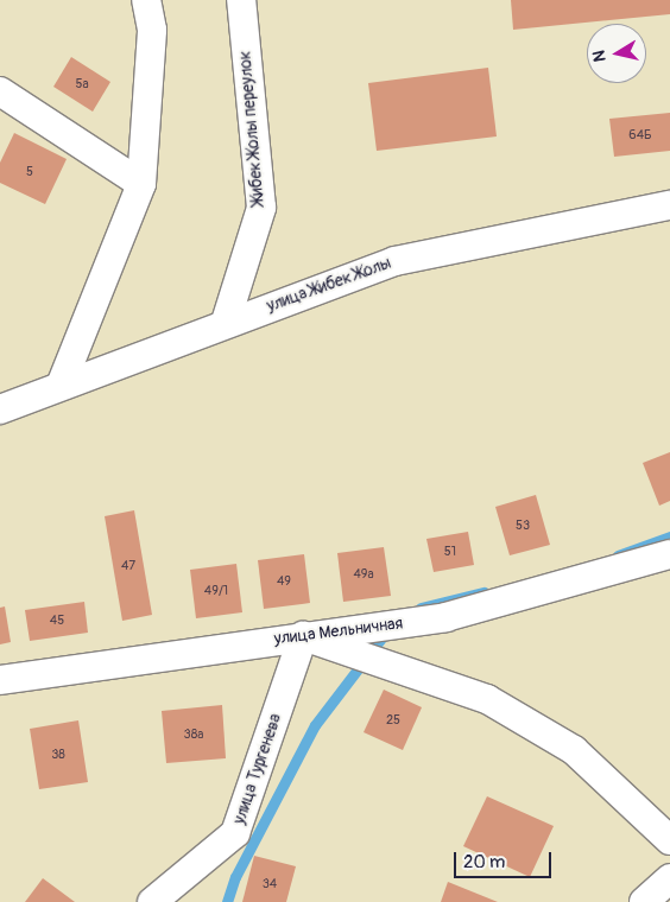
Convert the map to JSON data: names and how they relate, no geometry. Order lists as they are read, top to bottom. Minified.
{"streets":{"street":["Жибек Жолы переулок","улица Жибек Жолы","улица Мельничная","улица Тургенева"]},"crossings":[["Жибек Жолы переулок","улица Жибек Жолы"],["улица Мельничная","улица Тургенева"]],"house_numbers":["5а","64Б","5","53","51","47","49а","49","49/1","45","25","38а","38","34"],"scale_bar":"20 m","north":"left"}
